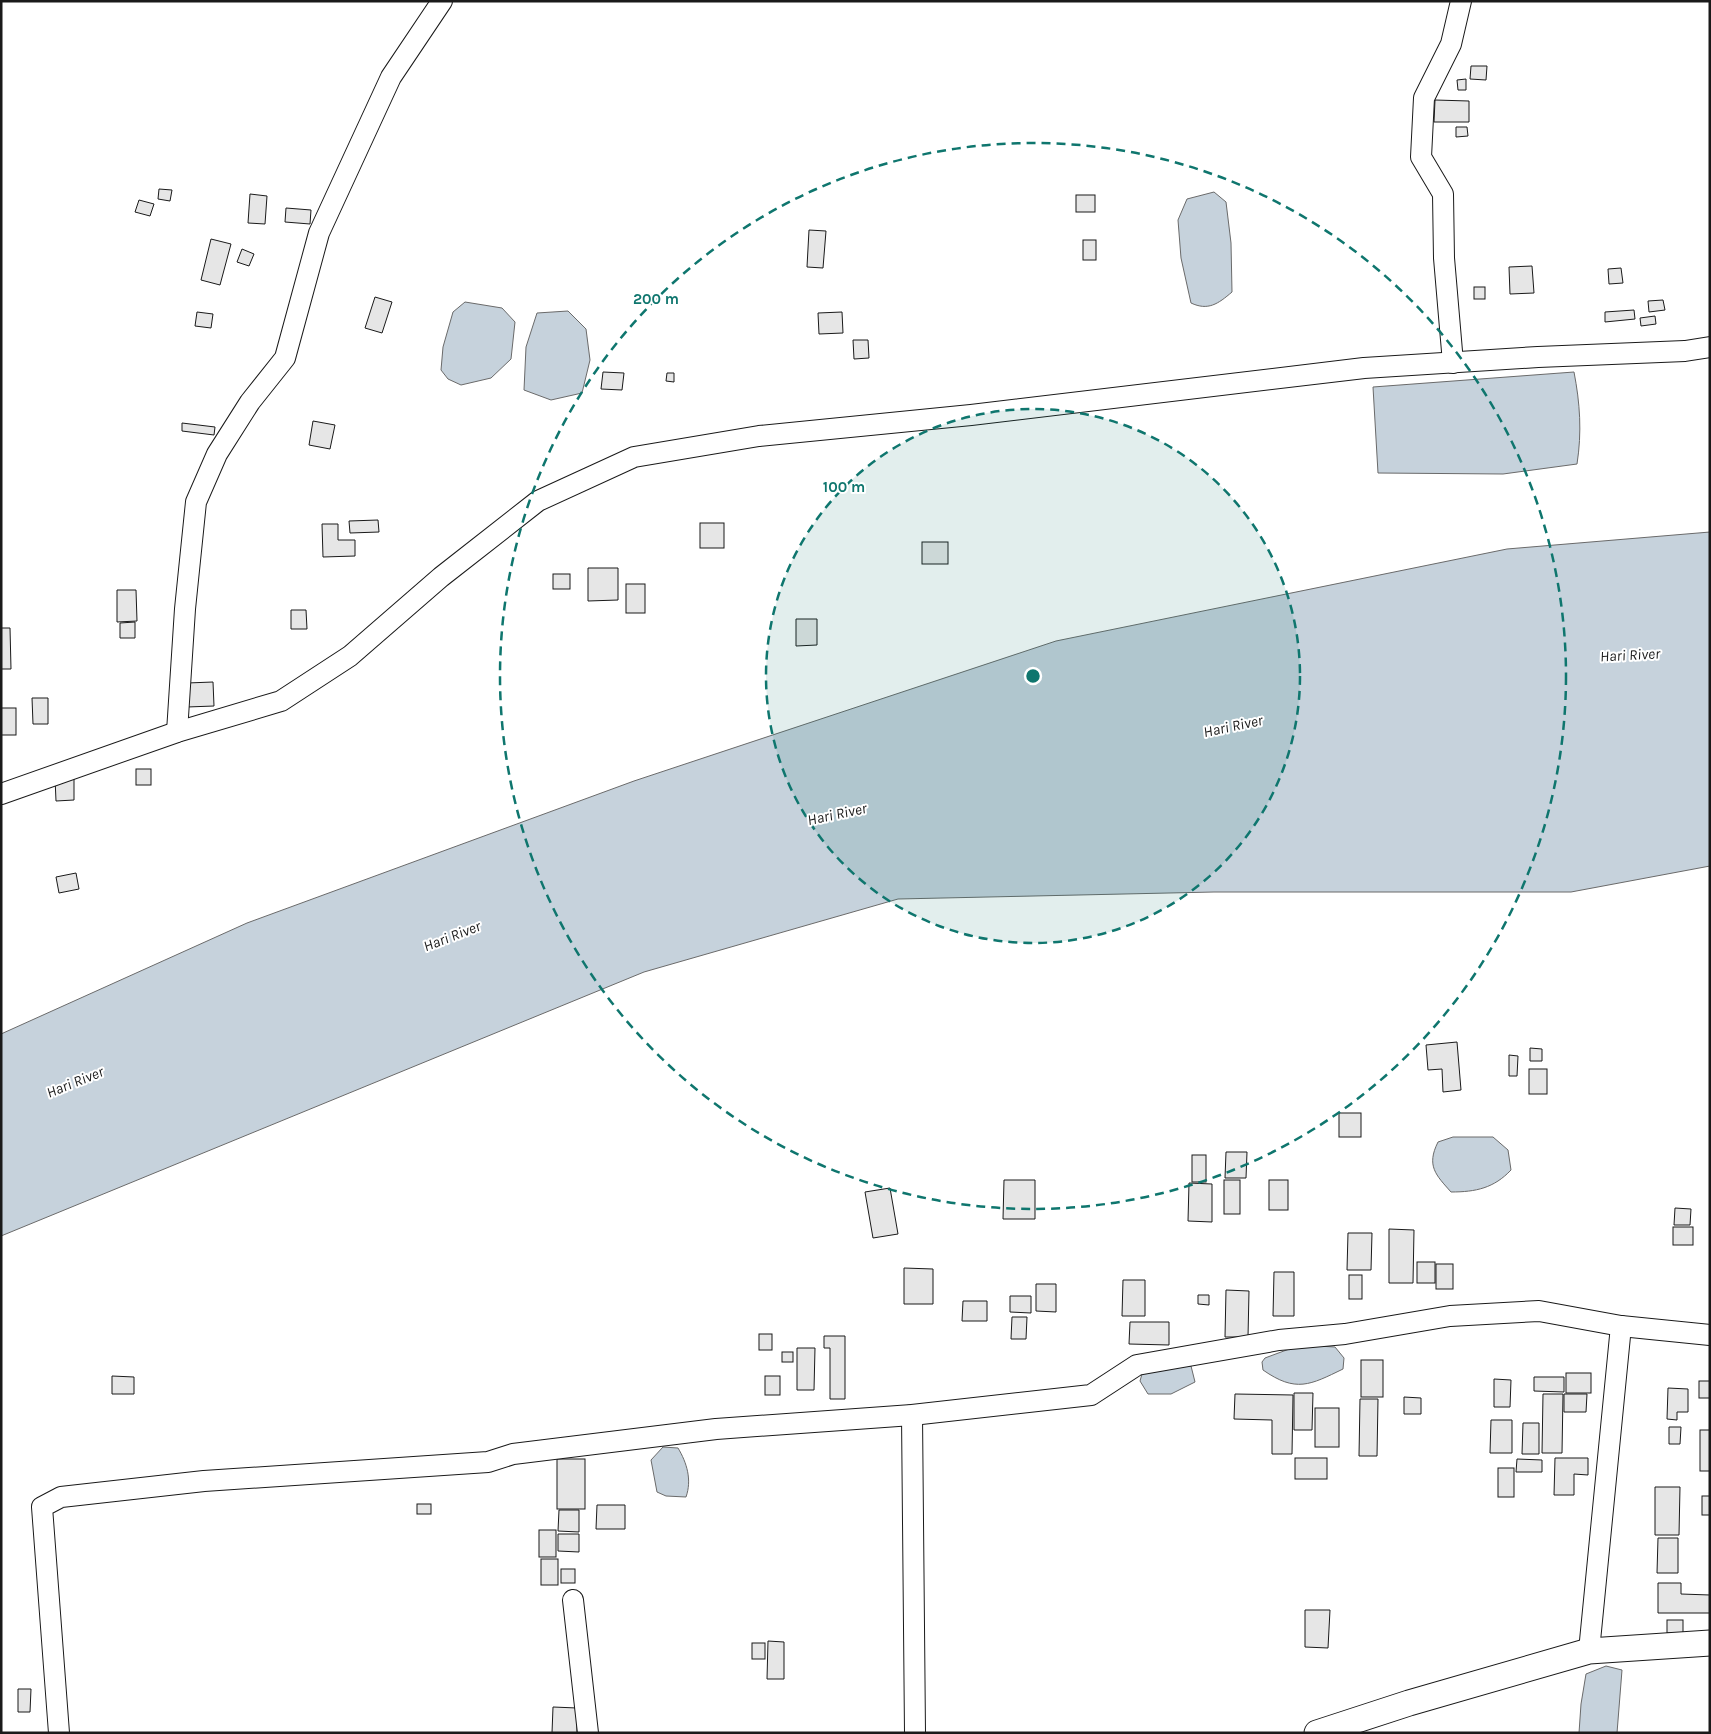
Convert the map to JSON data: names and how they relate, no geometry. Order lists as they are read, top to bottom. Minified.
{"water":["Hari River"],"rings":["200 m","100 m"]}
